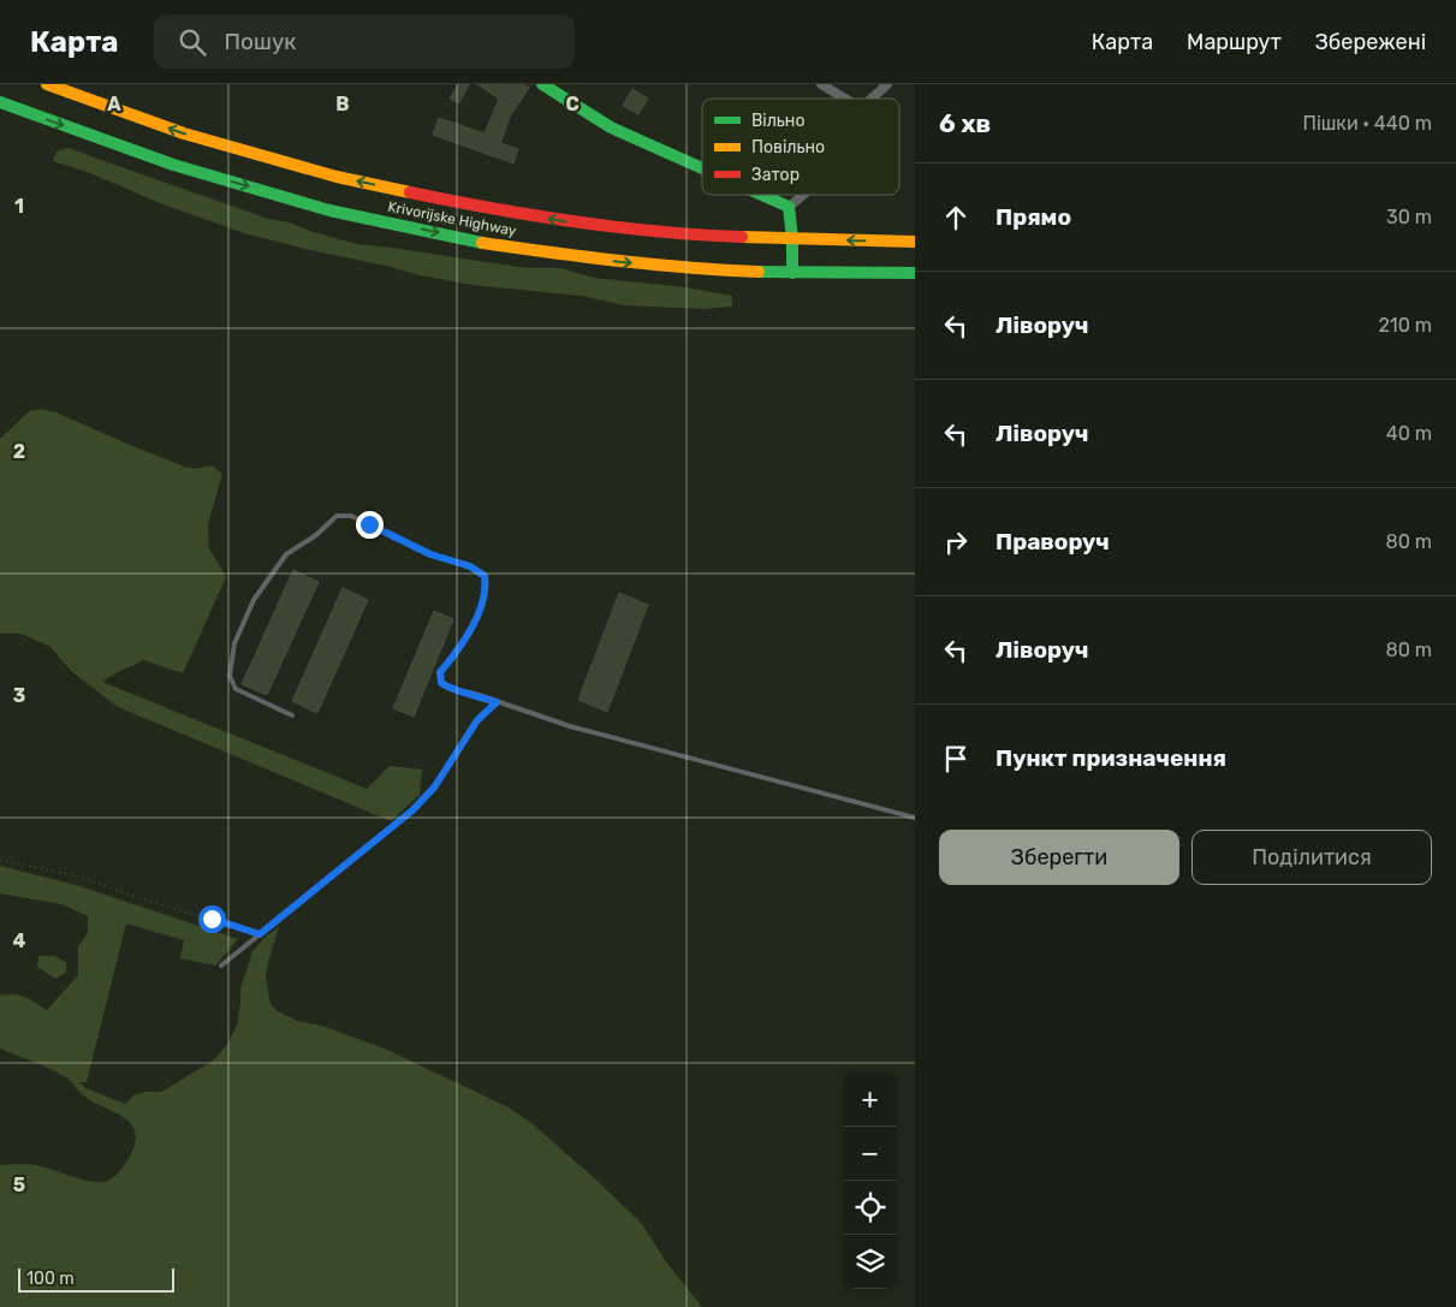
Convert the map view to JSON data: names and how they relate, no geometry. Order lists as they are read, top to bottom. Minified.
{"streets":{"main road":["Krivorijske Highway"]},"legend":["Вільно","Повільно","Затор"],"scale_bar":"100 m","page":{"header":"Карта","search":"Пошук","nav":["Карта","Маршрут","Збережені"],"heading":["6 хв","Пішки · 440 m"],"list":[["Прямо","30 m"],["Ліворуч","210 m"],["Ліворуч","40 m"],["Праворуч","80 m"],["Ліворуч","80 m"],"Пункт призначення"],"buttons":["Зберегти","Поділитися"],"map_buttons":["+","−"],"scale":"100 m"},"grid":{"columns":["A","B","C"],"rows":["1","2","3","4","5"]}}
